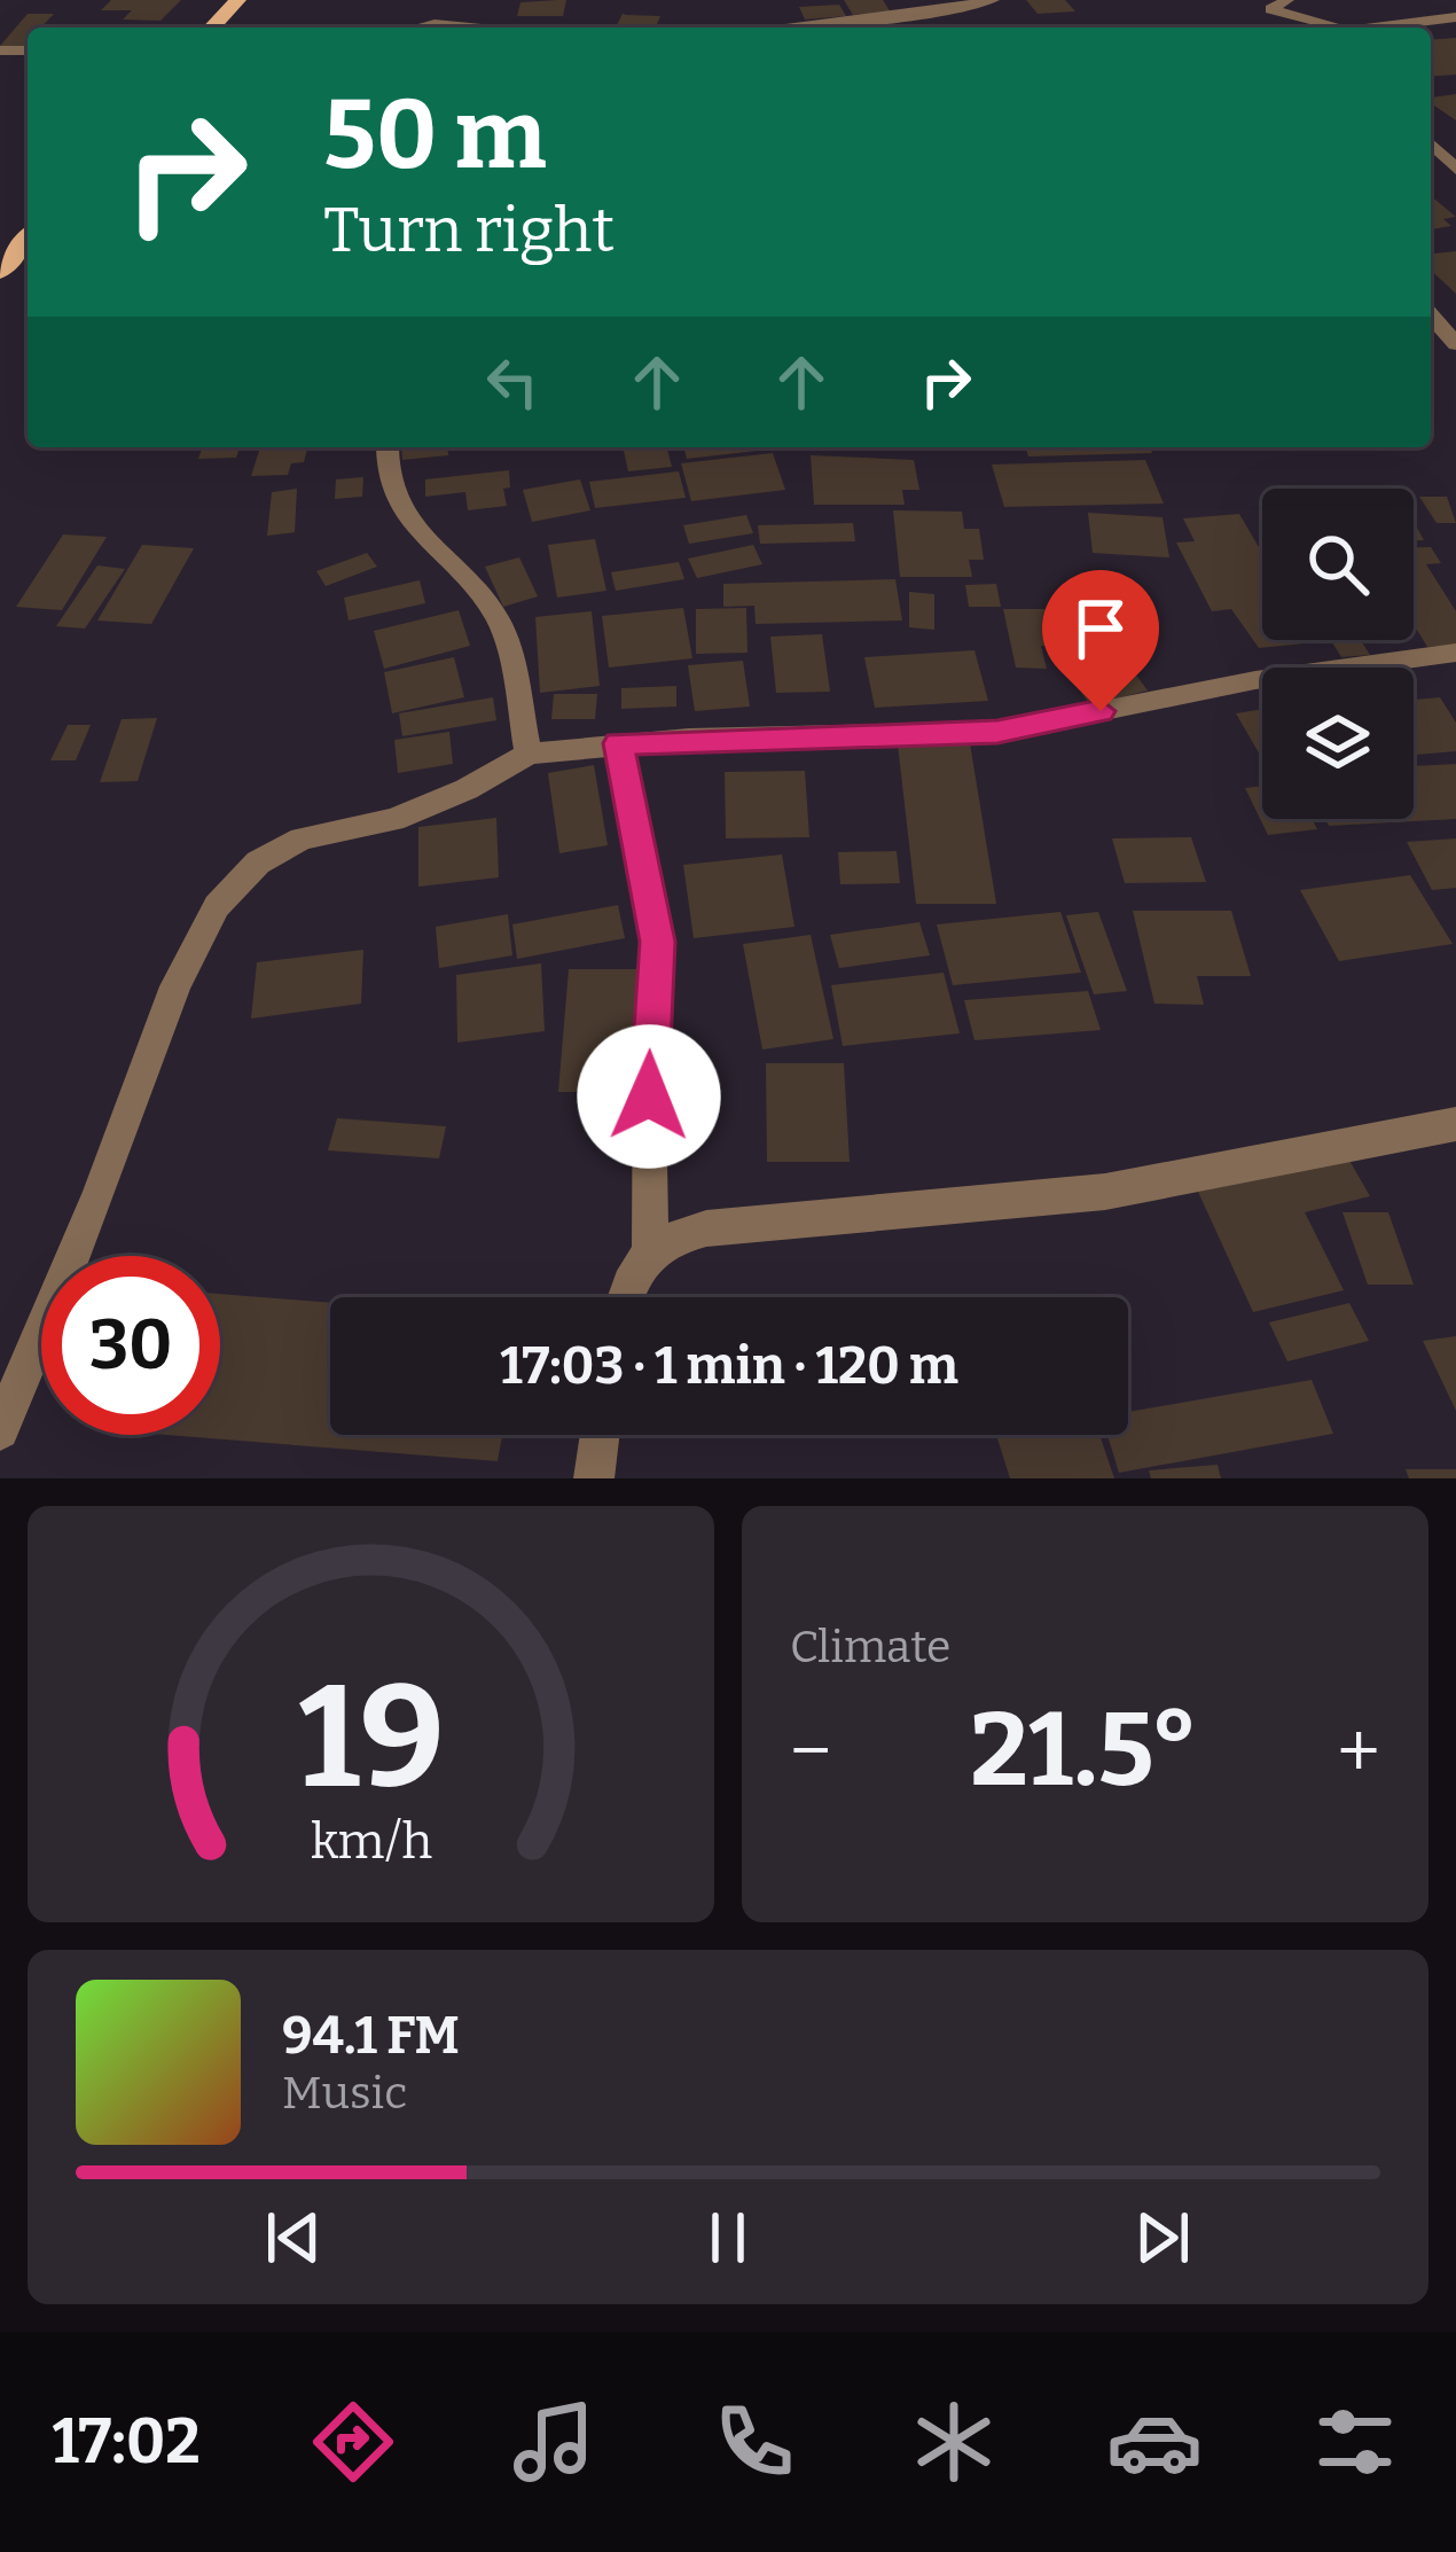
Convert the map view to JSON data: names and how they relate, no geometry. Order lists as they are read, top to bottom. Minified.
{"page":{"turn":["50 m","Turn right"],"limit":"30","trip":"17:03 · 1 min · 120 m","tile":"Climate","heat":["−","21.5°","+"],"song":["94.1 FM","Music"],"tabs":"17:02","gauge":["19","km/h"]}}
